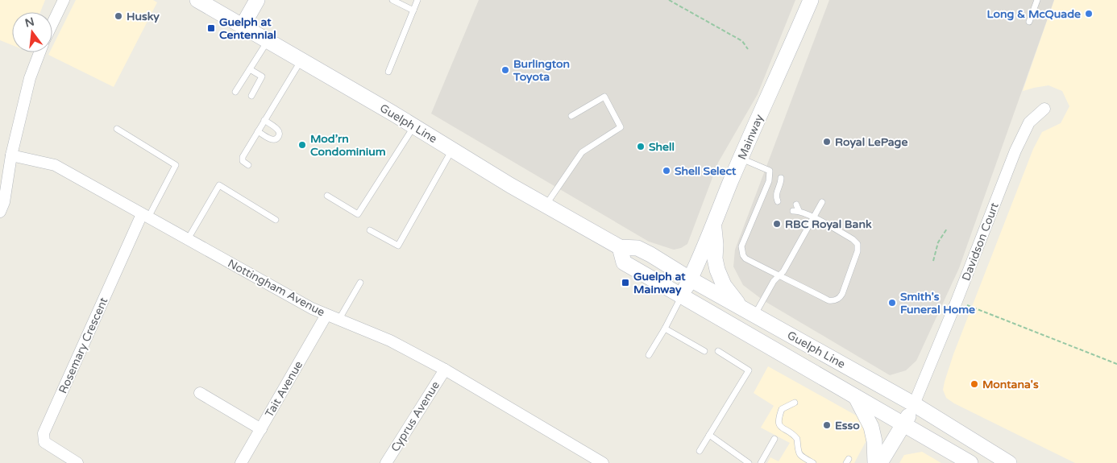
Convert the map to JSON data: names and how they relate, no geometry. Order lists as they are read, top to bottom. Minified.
{"streets":{"main road":["Guelph Line","Mainway","Davidson Court"],"street":["Nottingham Avenue","Rosemary Crescent","Tait Avenue","Cyprus Avenue"]},"crossings":[["Guelph Line","Mainway"],["Guelph Line","Davidson Court"],["Nottingham Avenue","Rosemary Crescent"],["Nottingham Avenue","Tait Avenue"],["Nottingham Avenue","Cyprus Avenue"]],"places":{"other":["Long & McQuade","Husky","Burlington Toyota","Royal LePage","Mod’rn Condominium","Shell","Shell Select","RBC Royal Bank","Smith's Funeral Home","Montana's","Esso"],"transit":["Guelph at Centennial","Guelph at Mainway"]},"north":"top"}
